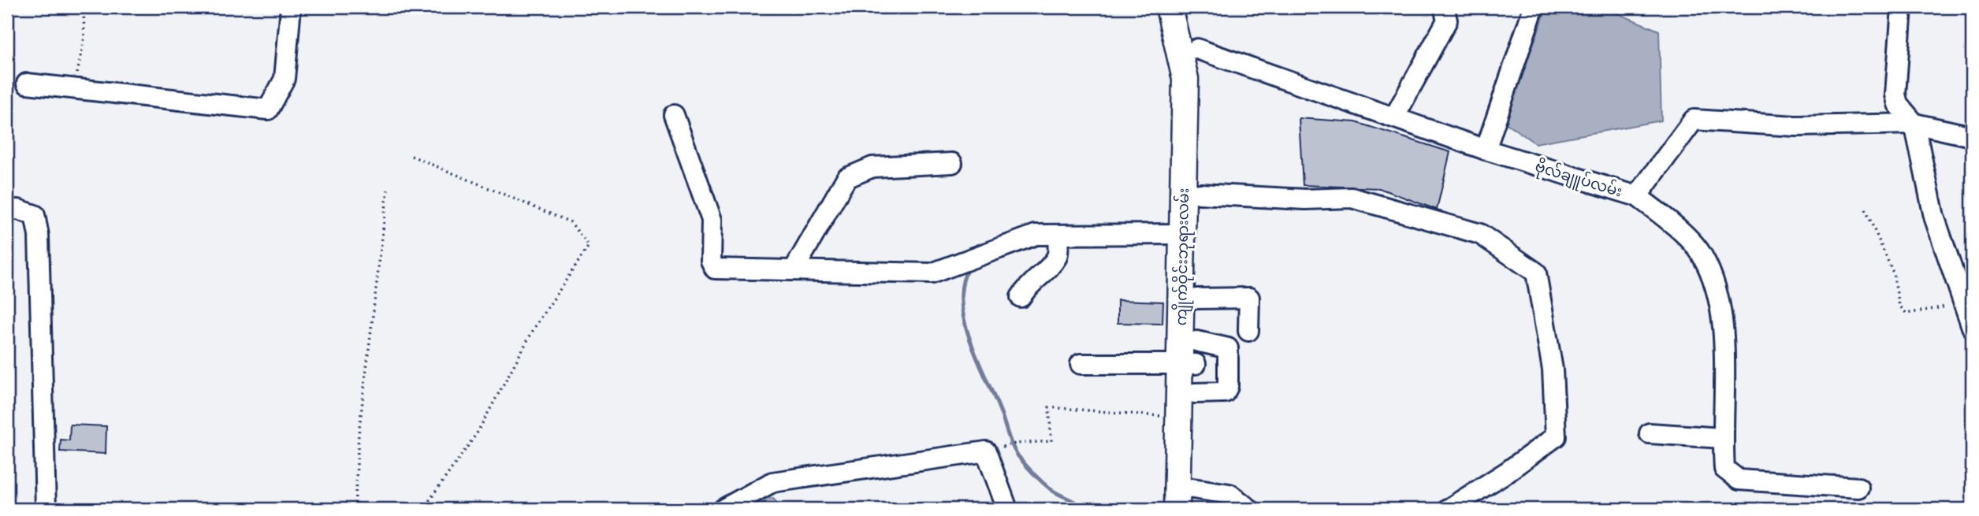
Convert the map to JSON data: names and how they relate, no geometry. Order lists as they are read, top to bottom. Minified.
{"streets":{"main road":["ကျိုက်ဝိုင်းဘုရားလမ်း"],"street":["ဗိုလ်ချူပ်လမ်း"]},"crossings":[["ဗိုလ်ချူပ်လမ်း","ကျိုက်ဝိုင်းဘုရားလမ်း"]]}
